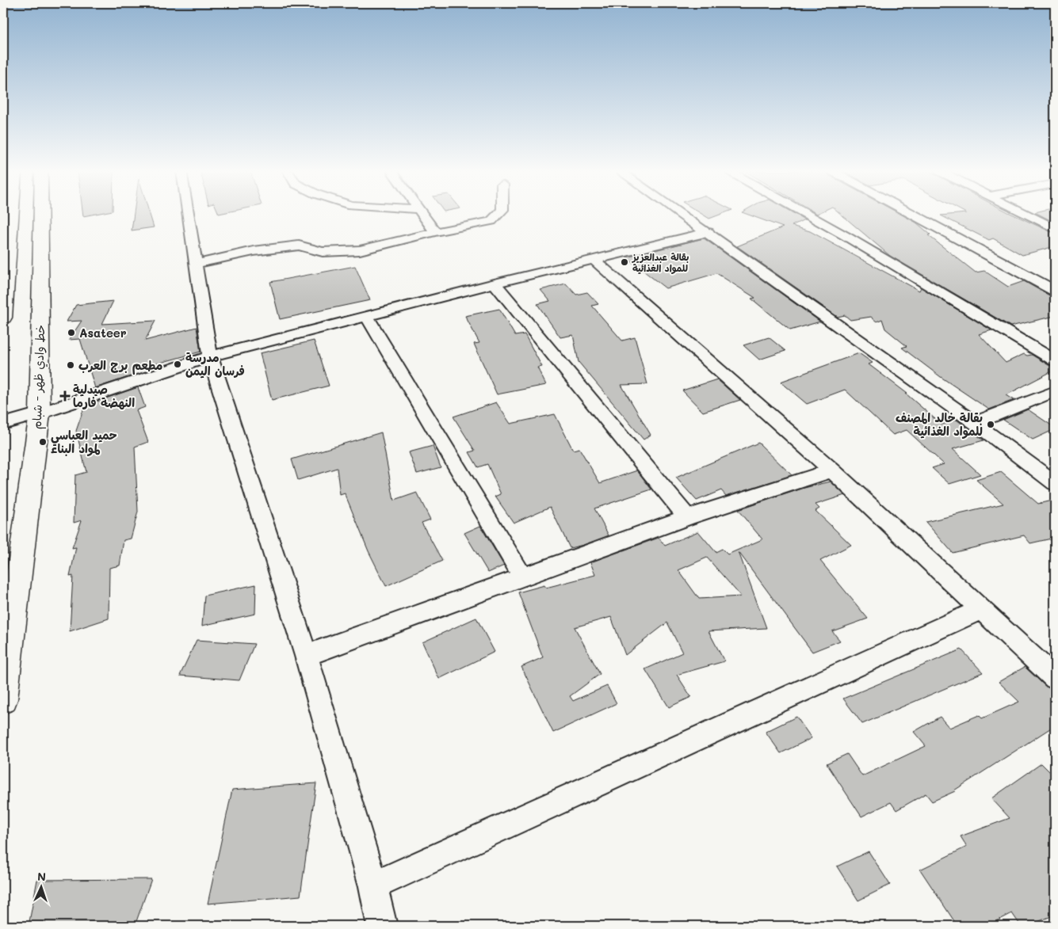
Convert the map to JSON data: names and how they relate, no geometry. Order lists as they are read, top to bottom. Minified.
{"streets":{"main road":["خط وادي ظهر - شبام"]},"places":{"other":["بقالة عبدالعزيز للمواد الغذائية","Asateer","مدرسة فرسان اليمن","مطعم برج العرب","بقالة خالد المصنف للمواد الغذائية","حميد العباسي لمواد البناء"],"health":["صيدلية النهضة فارما"]},"north":"top"}
